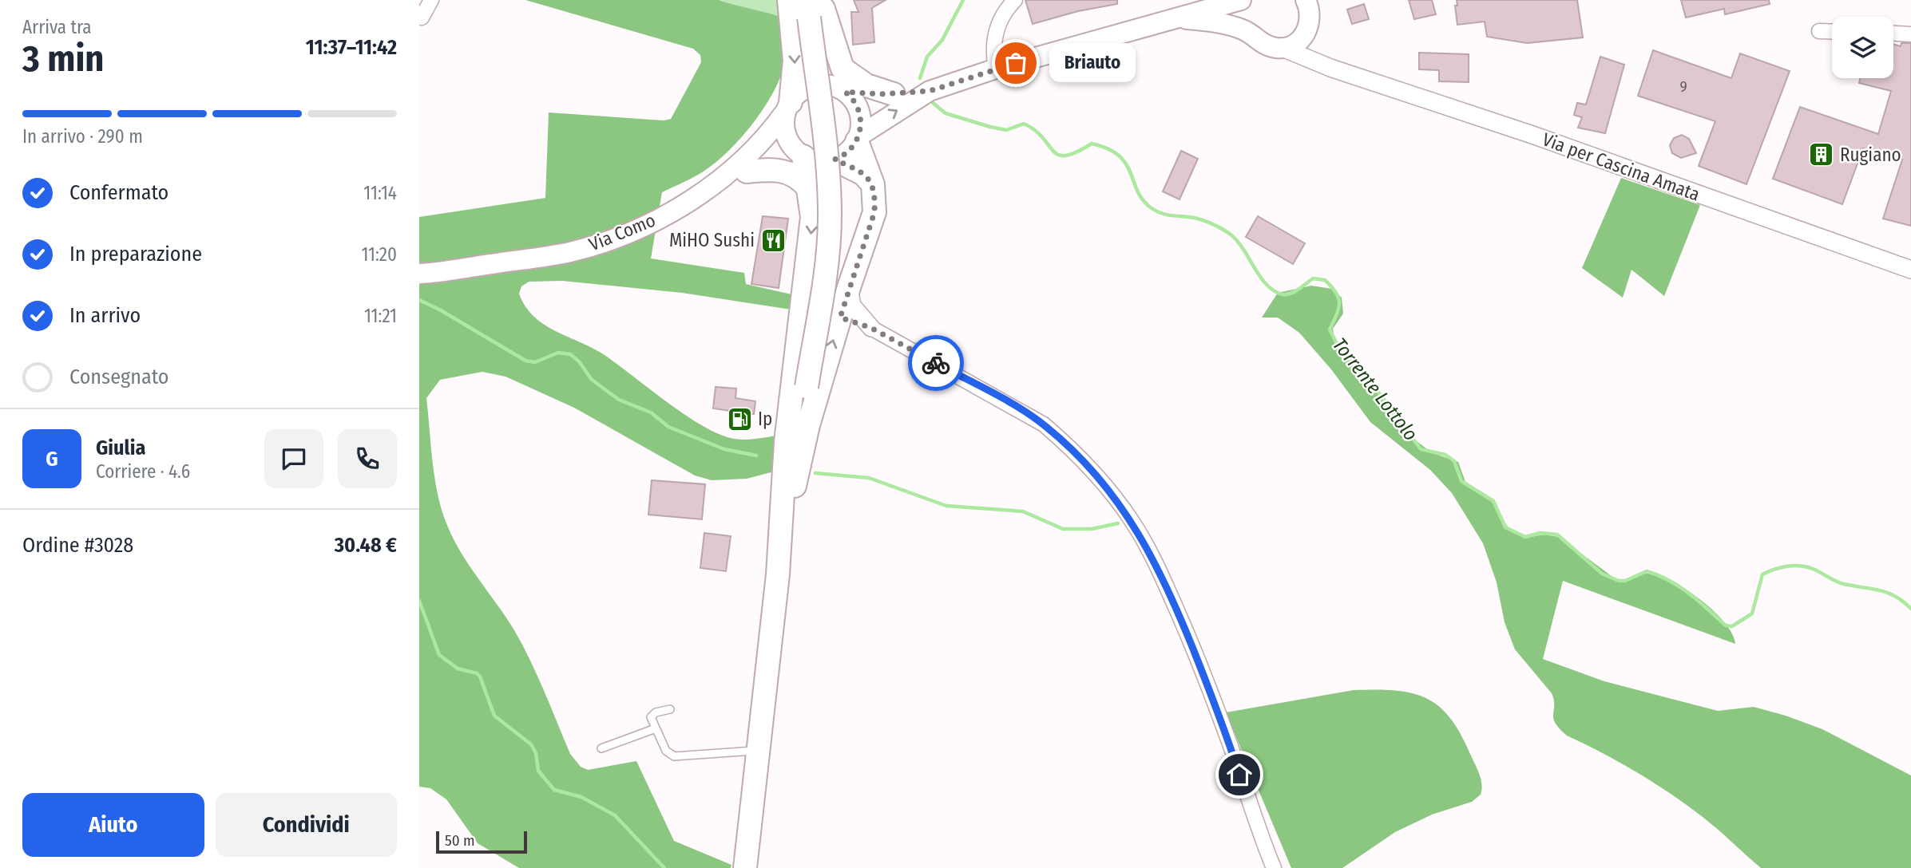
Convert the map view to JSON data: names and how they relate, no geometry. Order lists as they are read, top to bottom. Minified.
{"streets":{"main road":["Via Como"],"street":["Via per Cascina Amata"]},"water":["Torrente Lottolo"],"places":{"other":["Briauto"],"building":["Rugiano"],"restaurant":["MiHO Sushi"],"fuel station":["Ip"]},"house_numbers":["9"],"scale_bar":"50 m","page":{"heading":["3 min","Arriva tra","11:37–11:42"],"panel":["Giulia","Corriere · 4.6","Ordine #3028","30.48 €"],"bubble":"Briauto","bar":"In arrivo · 290 m","list":[["Confermato","11:14"],["In preparazione","11:20"],["In arrivo","11:21"],"Consegnato"],"round":"G","buttons":["Aiuto","Condividi"],"scale":"50 m"}}
